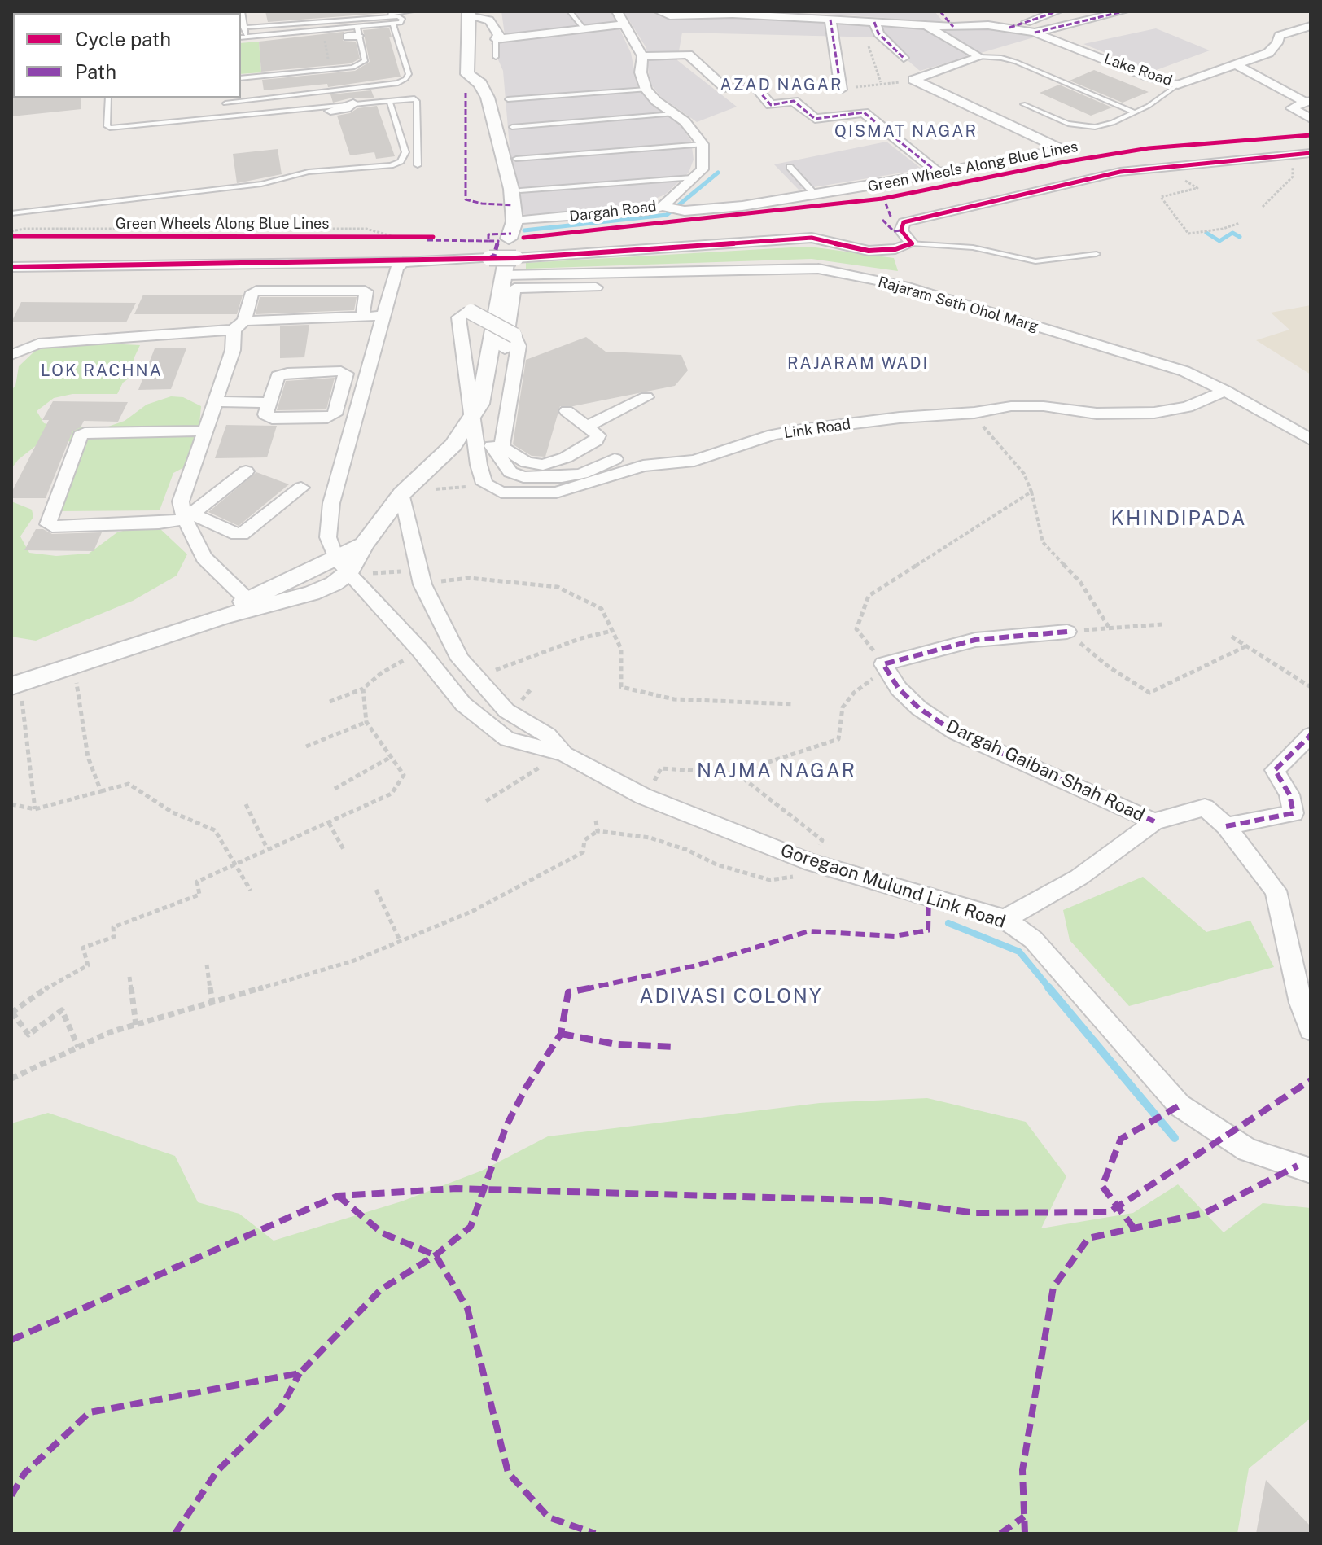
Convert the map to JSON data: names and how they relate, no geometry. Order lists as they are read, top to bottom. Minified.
{"streets":{"street":["Lake Road","Dargah Road","Rajaram Seth Ohol Marg","Link Road","Dargah Gaiban Shah Road","Goregaon Mulund Link Road"],"cycle path":["Green Wheels Along Blue Lines"]},"crossings":[["Rajaram Seth Ohol Marg","Link Road"]],"districts":["AZAD NAGAR","QISMAT NAGAR","RAJARAM WADI","LOK RACHNA","KHINDIPADA","NAJMA NAGAR","ADIVASI COLONY"],"legend":["Cycle path","Path"]}
